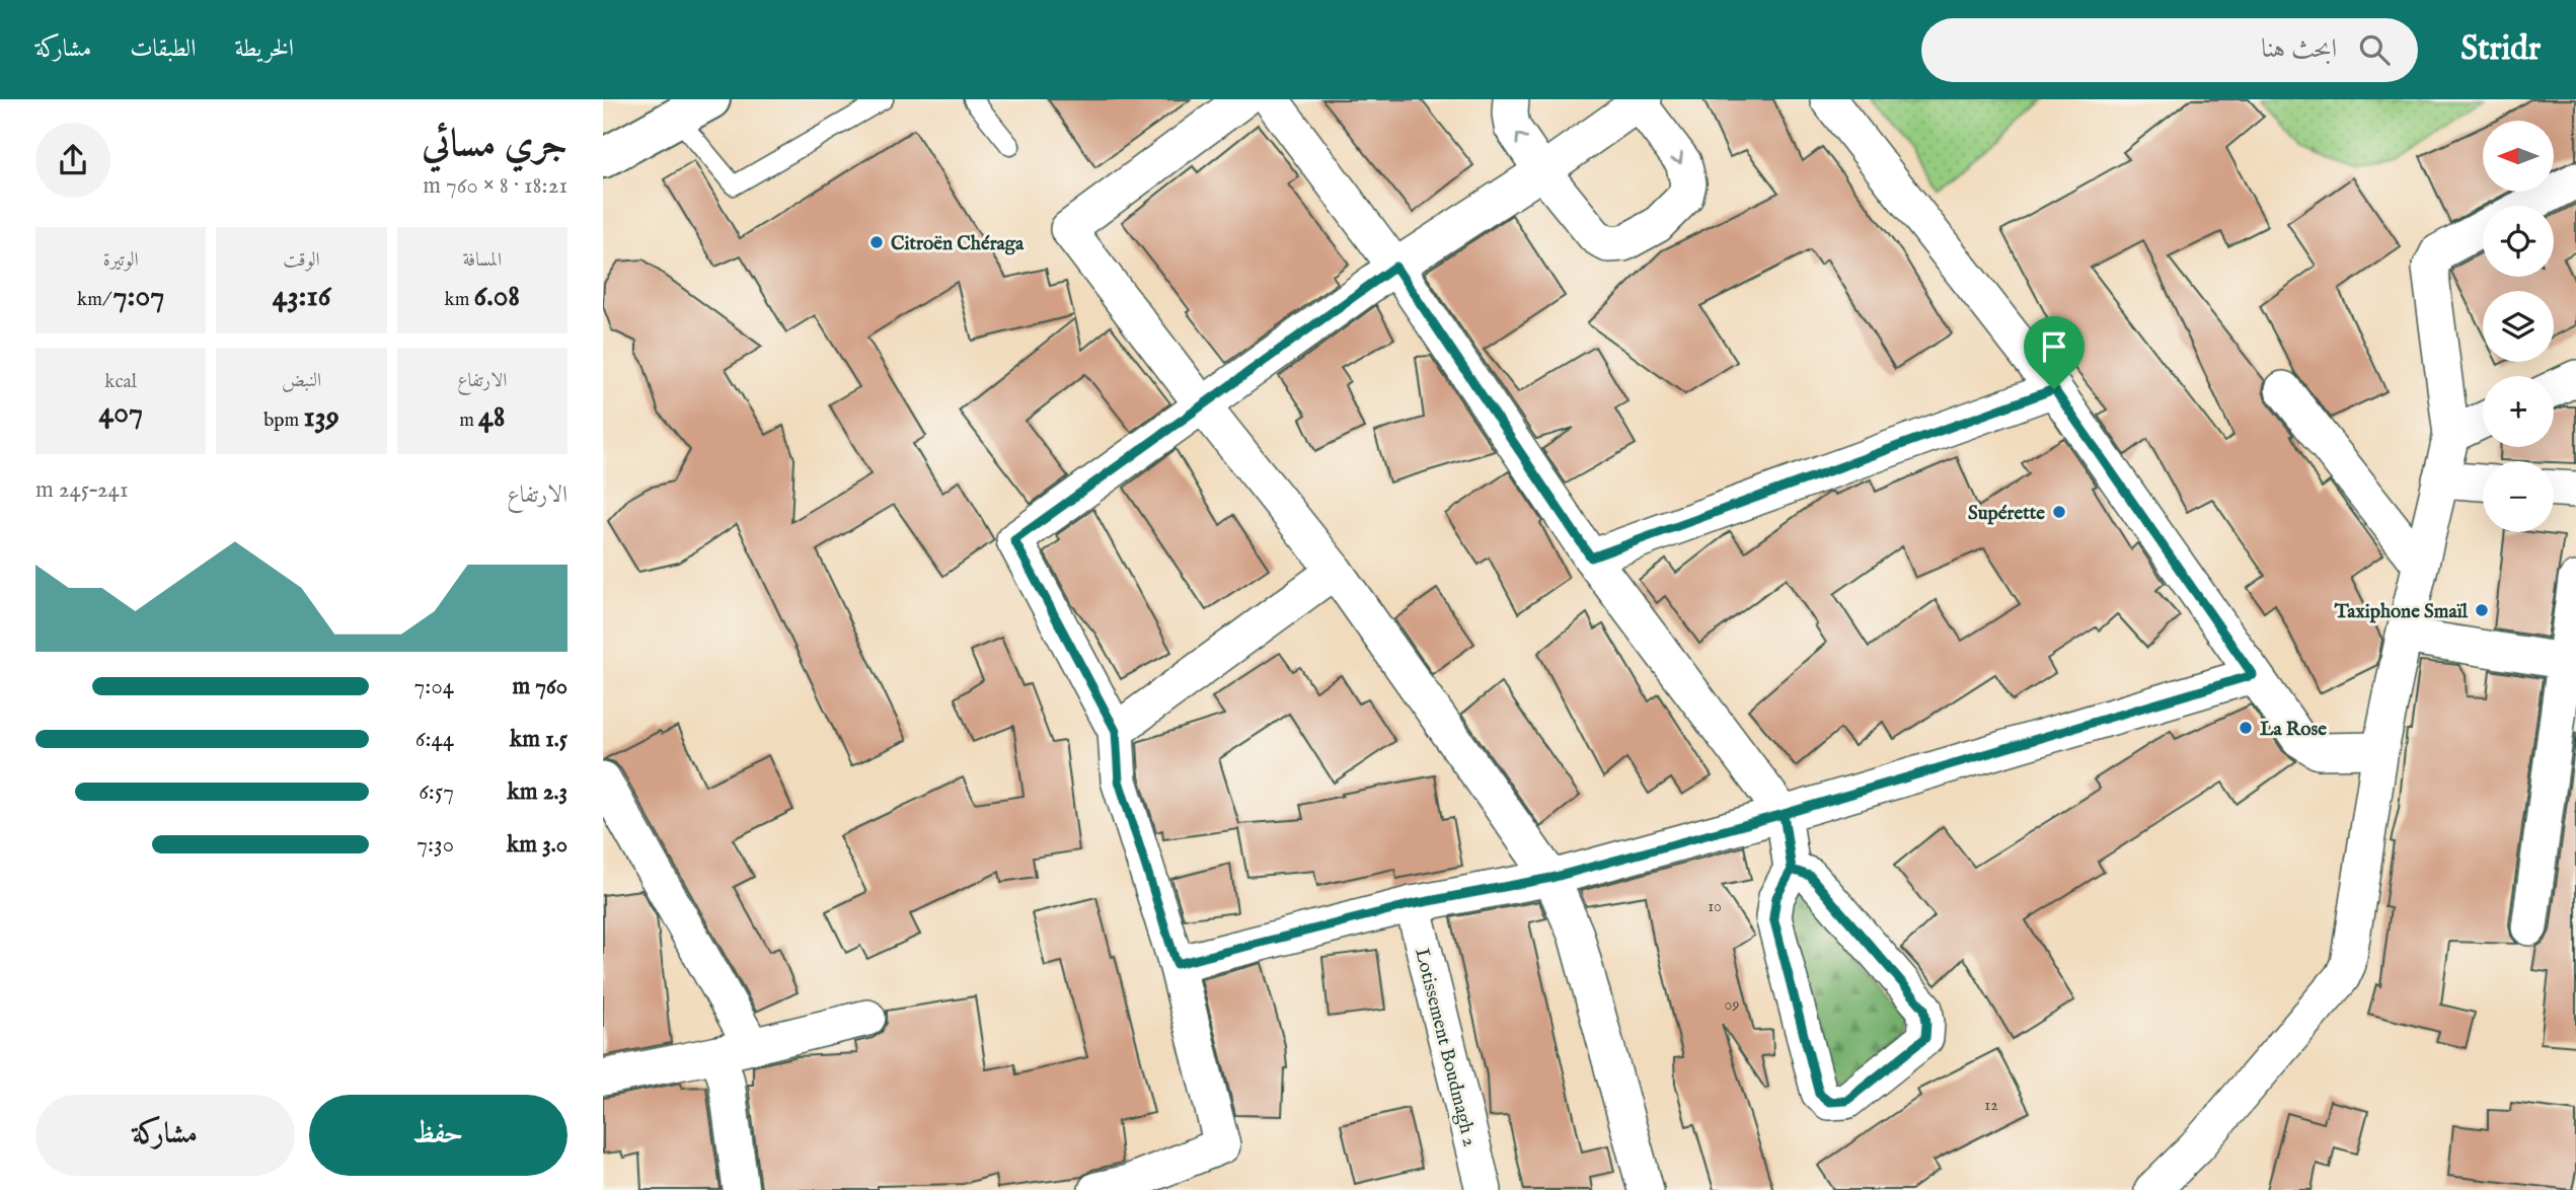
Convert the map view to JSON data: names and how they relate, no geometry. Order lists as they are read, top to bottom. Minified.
{"streets":{"street":["Lotissement Boudmagh 2"]},"places":["Citroën Chéraga","Supérette","Taxiphone Smaïl","La Rose"],"house_numbers":["10","09","12"],"north":"left","page":{"header":"Stridr","search":"ابحث هنا","nav":["الخريطة","الطبقات","مشاركة"],"heading":["جري مسائي","18:21 · 8 × 760 m"],"map_buttons":["+","−"],"stats":[["المسافة","6.08 km"],["الوقت","43:16"],["الوتيرة","7:07 /km"],["الارتفاع","48 m"],["النبض","139 bpm"],["kcal","407"]],"chart":["الارتفاع","241–245 m"],"list":[{"name":"760 m","note":"7:04"},{"name":"1.5 km","note":"6:44"},{"name":"2.3 km","note":"6:57"},{"name":"3.0 km","note":"7:30"}],"buttons":["حفظ","مشاركة"]}}
